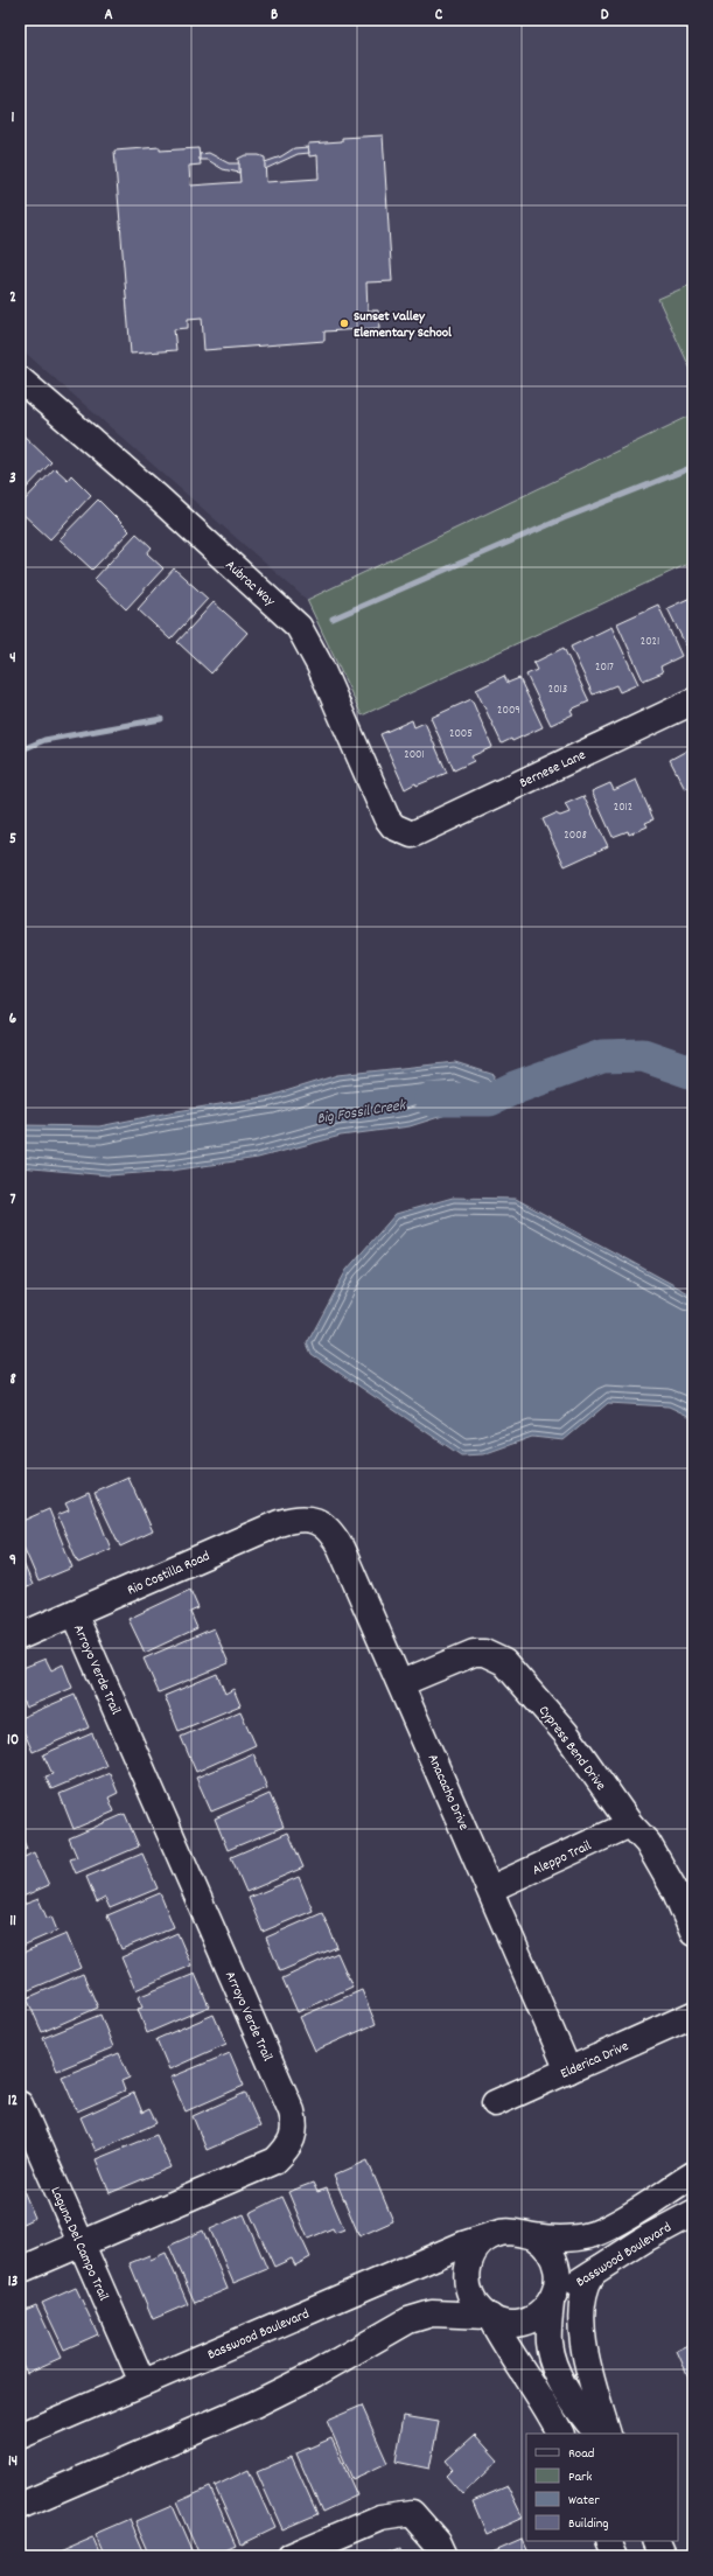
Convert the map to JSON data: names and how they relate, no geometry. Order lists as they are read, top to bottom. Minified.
{"streets":{"street":["Aubrac Way","Bernese Lane","Rio Costilla Road","Arroyo Verde Trail","Cypress Bend Drive","Anacacho Drive","Aleppo Trail","Elderica Drive","Laguna Del Campo Trail","Basswood Boulevard"]},"crossings":[["Aubrac Way","Bernese Lane"],["Rio Costilla Road","Arroyo Verde Trail"],["Rio Costilla Road","Anacacho Drive"],["Arroyo Verde Trail","Laguna Del Campo Trail"],["Cypress Bend Drive","Anacacho Drive"],["Cypress Bend Drive","Aleppo Trail"],["Anacacho Drive","Aleppo Trail"],["Anacacho Drive","Elderica Drive"],["Laguna Del Campo Trail","Basswood Boulevard"]],"water":["Big Fossil Creek"],"places":["Sunset Valley Elementary School"],"house_numbers":["2021","2017","2013","2009","2005","2001","2012","2008"],"legend":["Road","Park","Water","Building"],"grid":{"columns":["A","B","C","D"],"rows":["1","2","3","4","5","6","7","8","9","10","11","12","13","14"]}}
